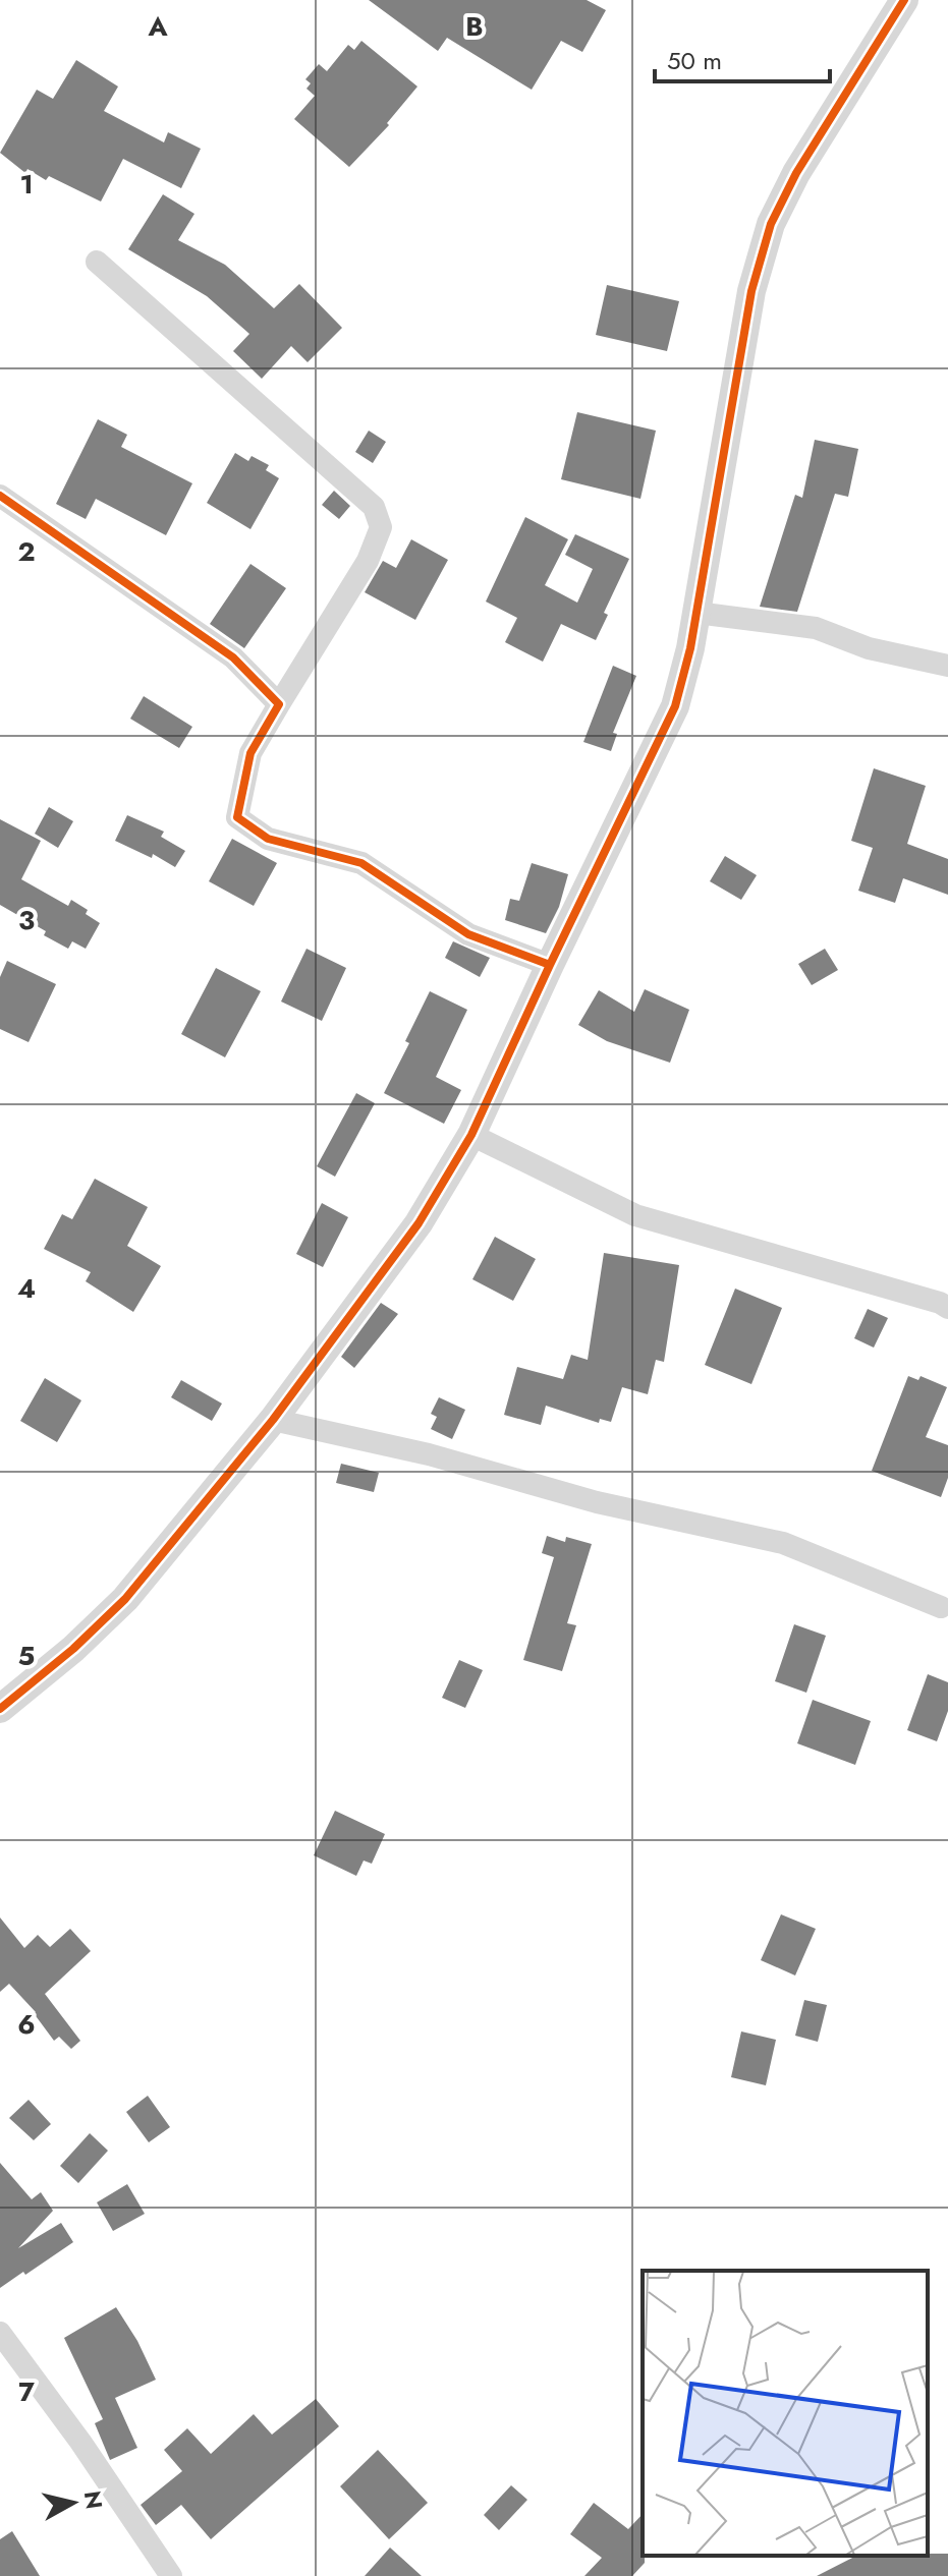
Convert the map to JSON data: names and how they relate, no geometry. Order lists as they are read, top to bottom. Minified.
{"scale_bar":"50 m","north":"right","grid":{"columns":["A","B"],"rows":["1","2","3","4","5","6","7"]}}
